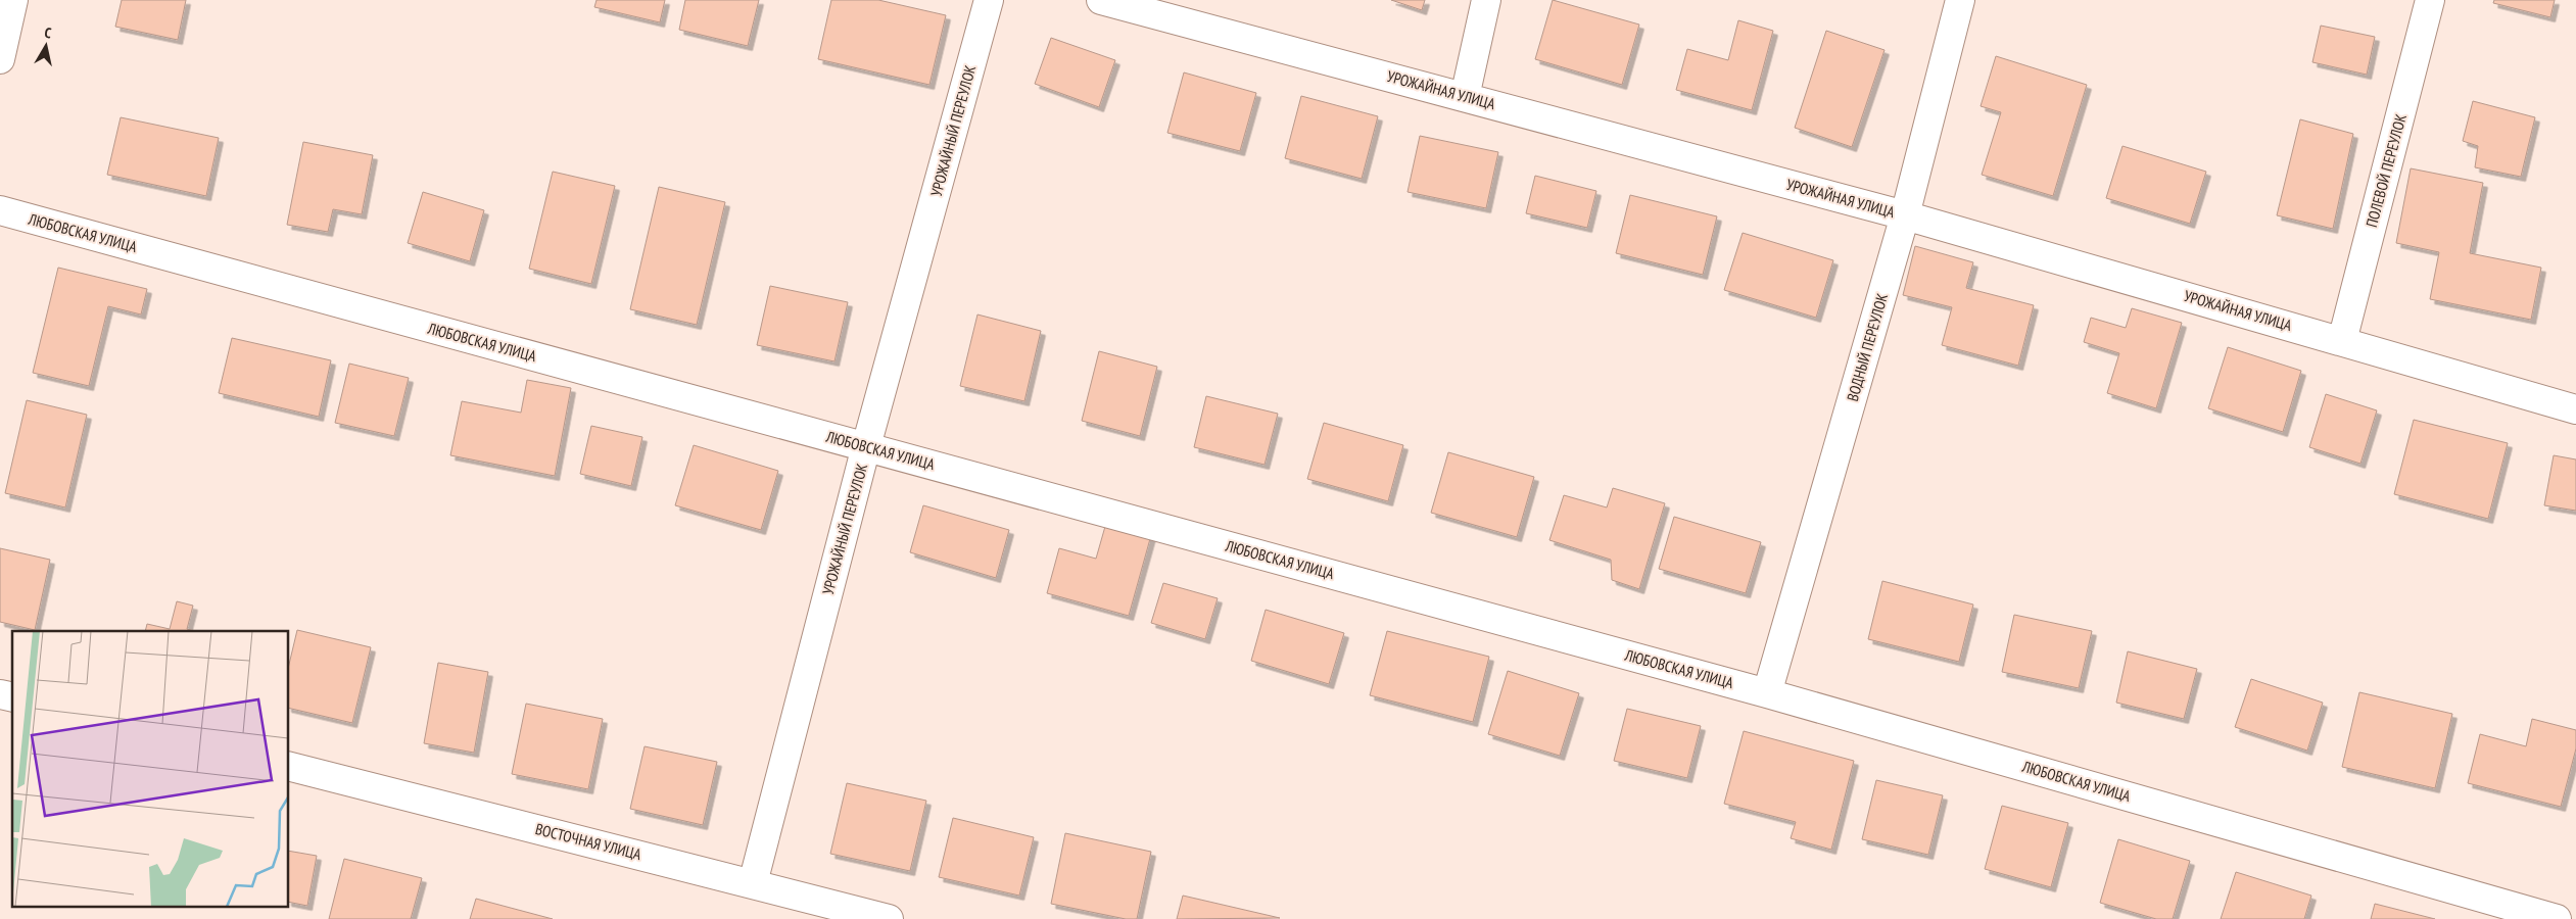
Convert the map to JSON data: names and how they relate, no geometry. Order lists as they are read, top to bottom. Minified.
{"streets":{"street":["УРОЖАЙНАЯ УЛИЦА","УРОЖАЙНЫЙ ПЕРЕУЛОК","ПОЛЕВОЙ ПЕРЕУЛОК","ЛЮБОВСКАЯ УЛИЦА","ВОДНЫЙ ПЕРЕУЛОК","ВОСТОЧНАЯ УЛИЦА"]},"crossings":[["УРОЖАЙНАЯ УЛИЦА","ПОЛЕВОЙ ПЕРЕУЛОК"],["УРОЖАЙНАЯ УЛИЦА","ВОДНЫЙ ПЕРЕУЛОК"],["УРОЖАЙНЫЙ ПЕРЕУЛОК","ЛЮБОВСКАЯ УЛИЦА"],["УРОЖАЙНЫЙ ПЕРЕУЛОК","ВОСТОЧНАЯ УЛИЦА"],["ЛЮБОВСКАЯ УЛИЦА","ВОДНЫЙ ПЕРЕУЛОК"]],"north":"top"}
